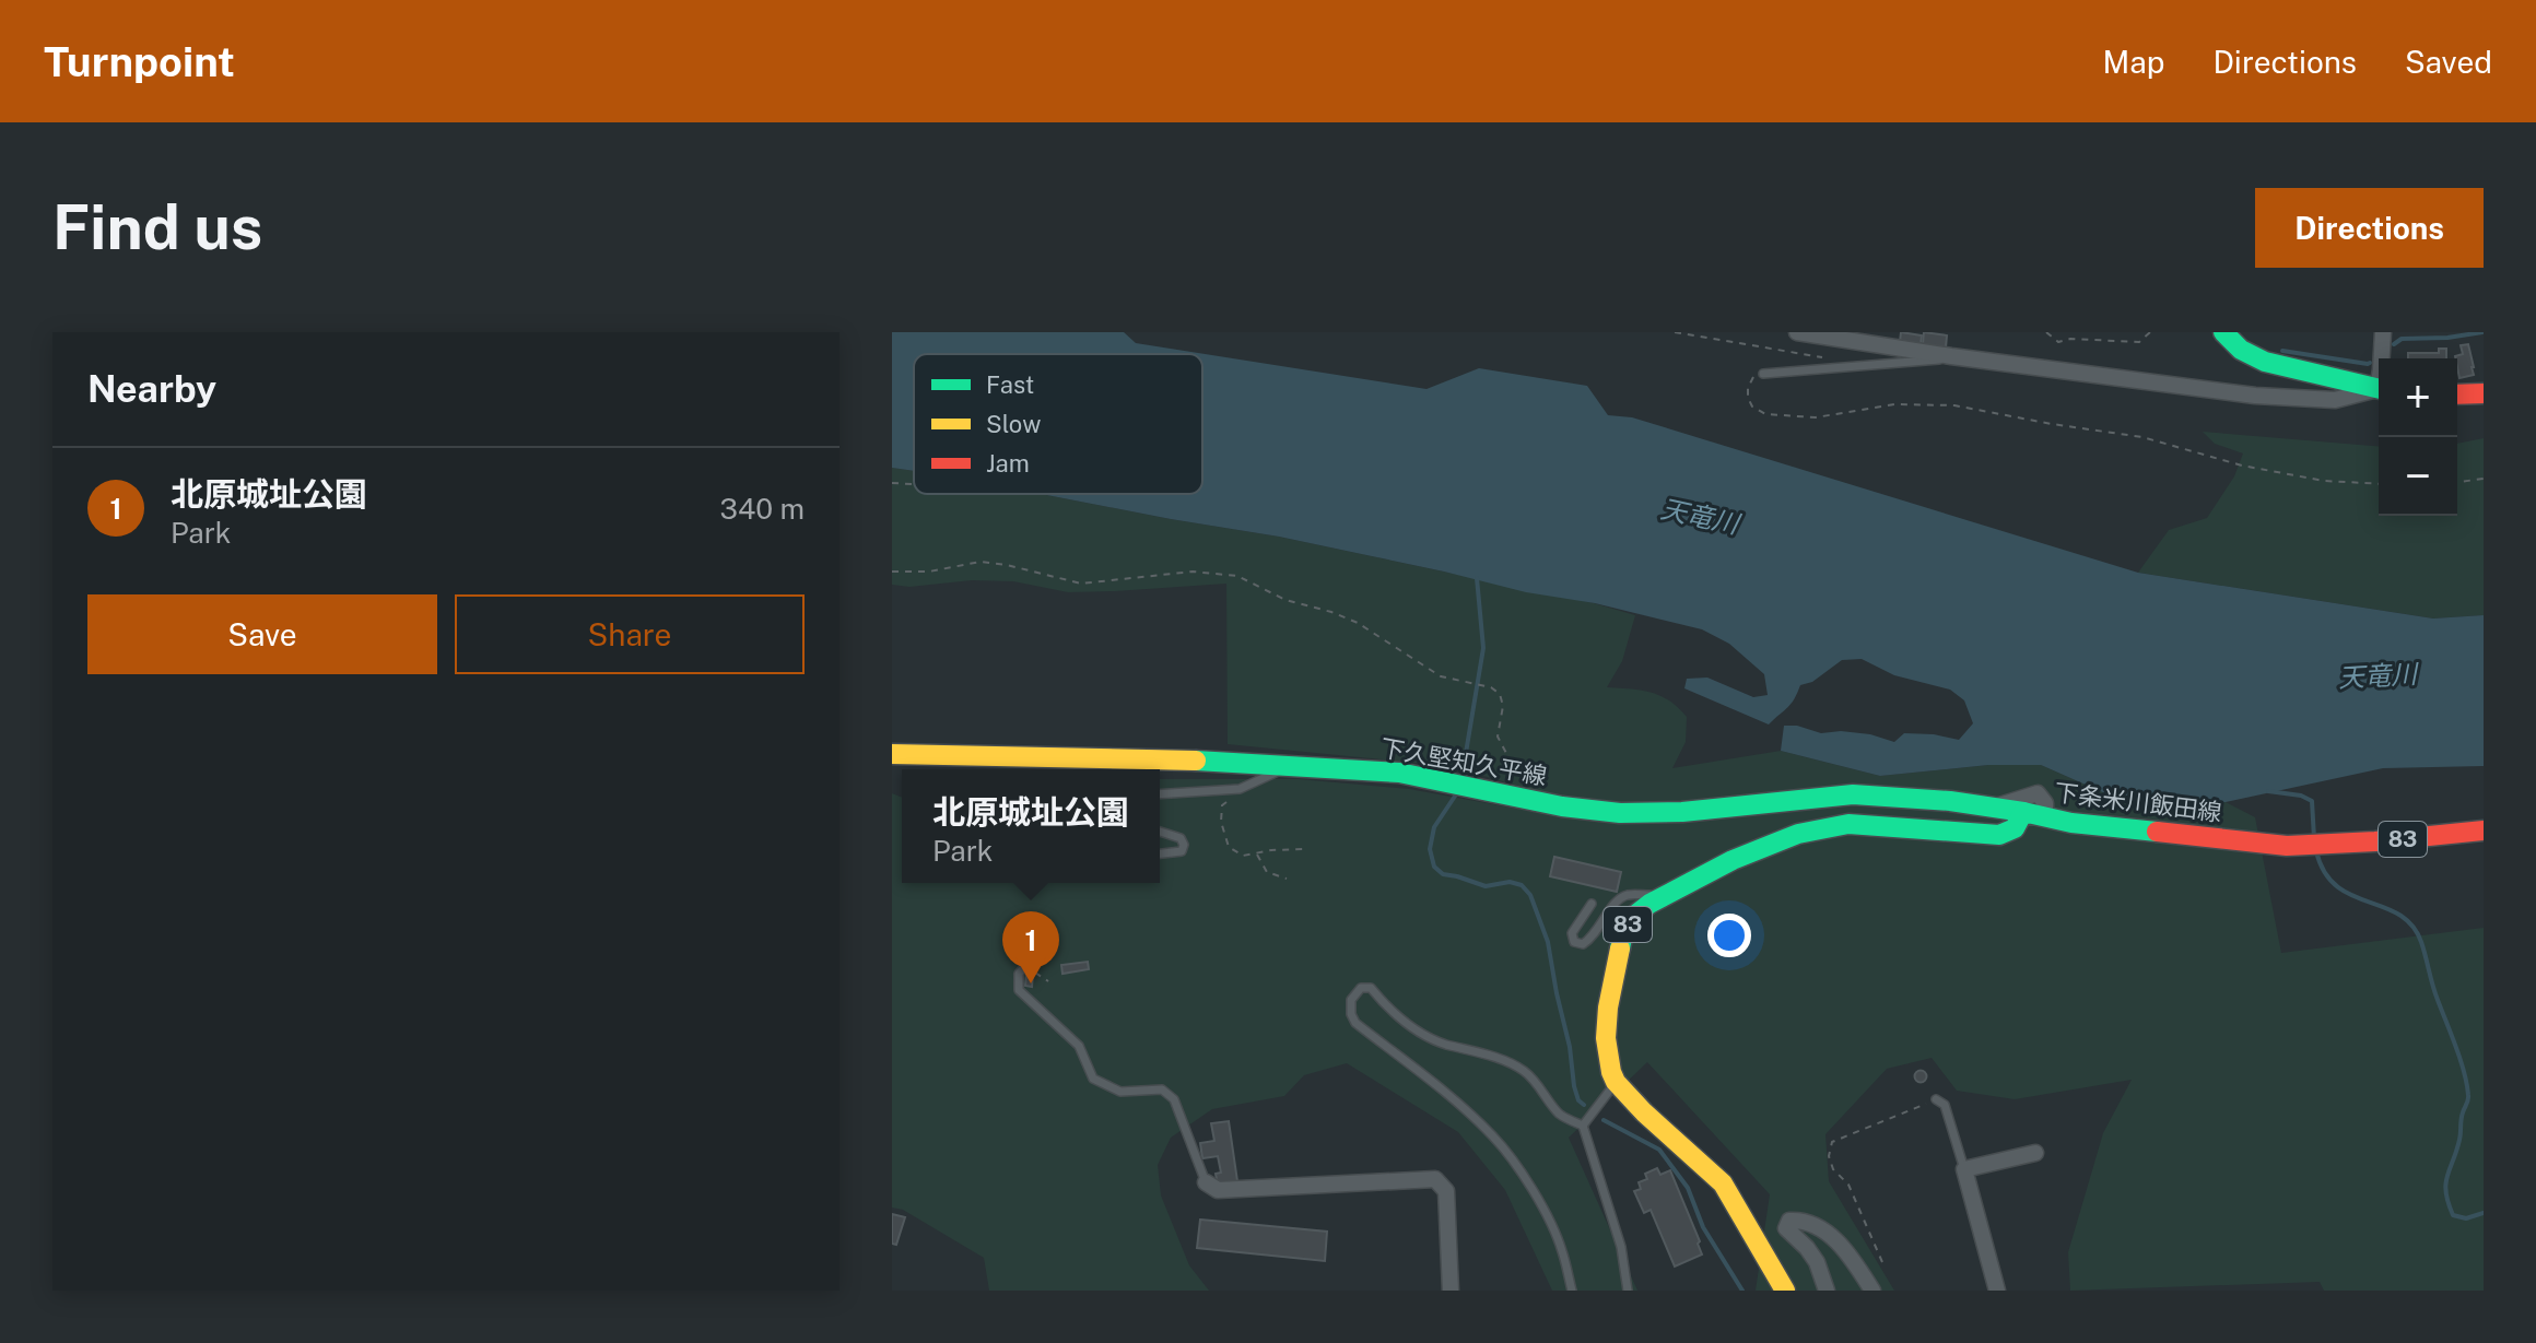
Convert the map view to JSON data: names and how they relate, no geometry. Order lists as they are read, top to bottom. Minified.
{"streets":{"main road":["下久堅知久平線","下条米川飯田線","83"]},"crossings":[["下久堅知久平線","下条米川飯田線"]],"water":["天竜川"],"legend":["Fast","Slow","Jam"],"page":{"header":"Turnpoint","nav":["Map","Directions","Saved"],"buttons":["Directions",["Save","Share"]],"title":"Find us","heading":"Nearby","map_buttons":["+","−"],"list":[{"mark":"1","name":"北原城址公園","note":"Park","value":"340 m"}],"popup":["北原城址公園","Park"],"pins":"1"}}
